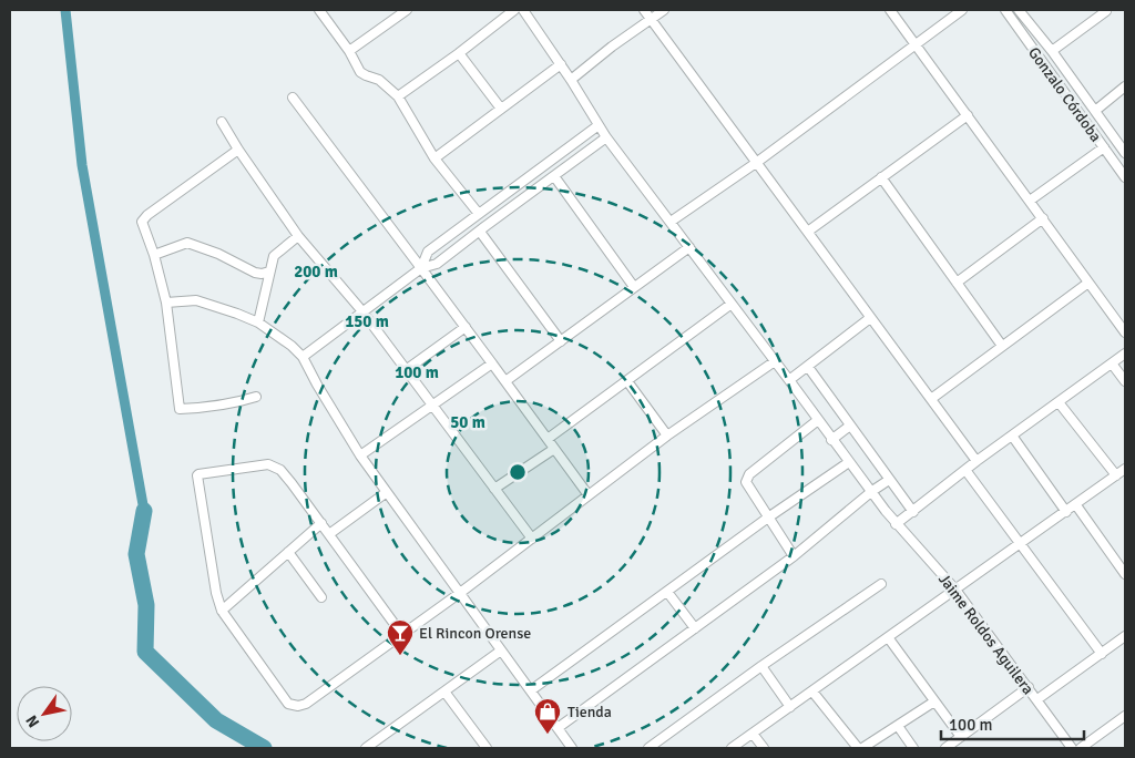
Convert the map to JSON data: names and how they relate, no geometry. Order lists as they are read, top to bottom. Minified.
{"streets":{"street":["Gonzalo Córdoba","Jaime Roldos Aguilera"]},"places":{"bar":["El Rincon Orense"],"shop":["Tienda"]},"scale_bar":"100 m","north":"bottom left","rings":["200 m","150 m","100 m","50 m"]}
